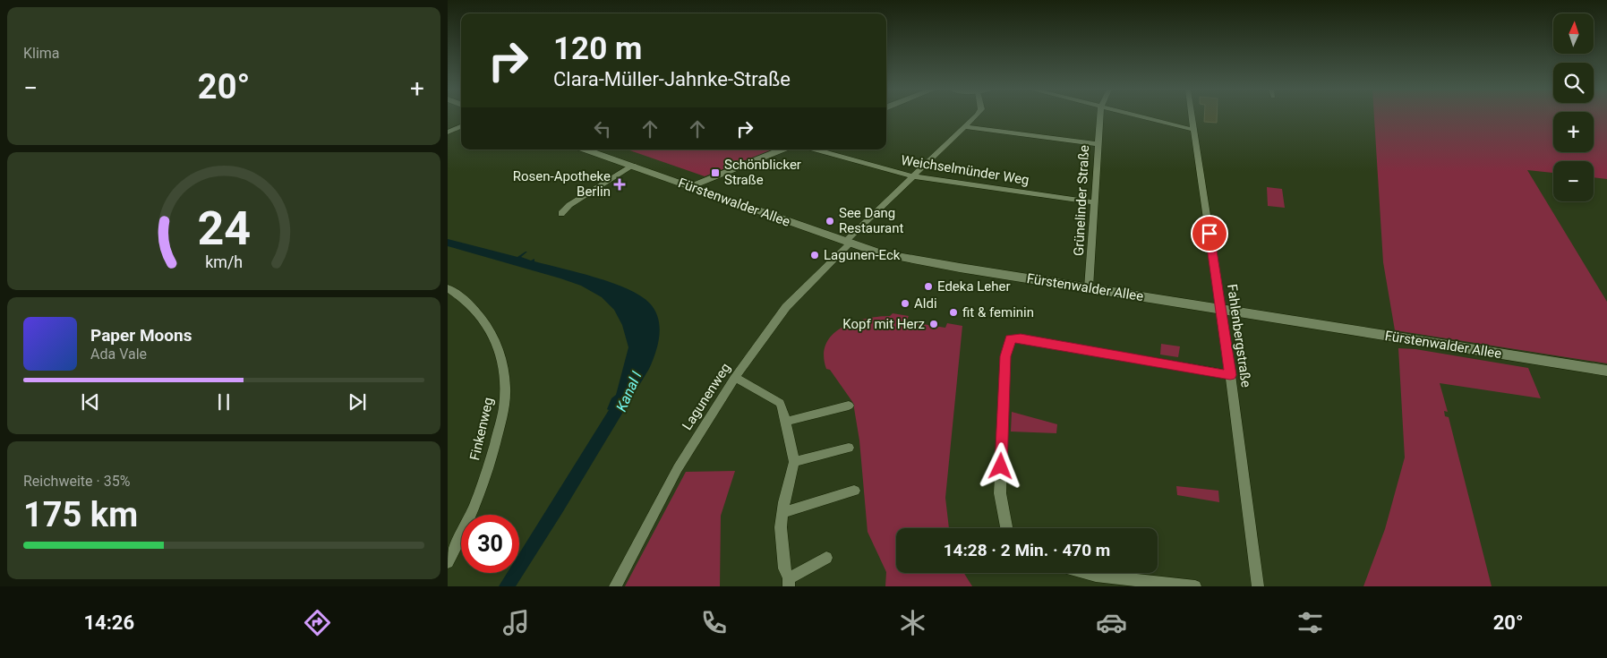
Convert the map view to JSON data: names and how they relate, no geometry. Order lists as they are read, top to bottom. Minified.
{"streets":{"main road":["Fürstenwalder Allee"],"street":["Weichselmünder Weg","Grünelinder Straße","Fahlenbergstraße","Lagunenweg","Finkenweg"]},"crossings":[["Weichselmünder Weg","Grünelinder Straße"],["Weichselmünder Weg","Lagunenweg"],["Grünelinder Straße","Fürstenwalder Allee"],["Fürstenwalder Allee","Fahlenbergstraße"],["Fürstenwalder Allee","Lagunenweg"]],"water":["Kanal I"],"places":{"transit":["Schönblicker Straße"],"health":["Rosen-Apotheke Berlin"],"other":["See Dang Restaurant","Lagunen-Eck","Edeka Leher","Aldi","fit & feminin","Kopf mit Herz"]},"north":"top","page":{"tile":["Klima",["Reichweite · 35%","175 km"]],"map_buttons":["+","−"],"turn":["120 m","Clara-Müller-Jahnke-Straße"],"heat":["−","20°","+"],"song":["Paper Moons","Ada Vale"],"limit":"30","trip":"14:28 · 2 Min. · 470 m","tabs":["14:26","20°"],"gauge":["24","km/h"]}}
